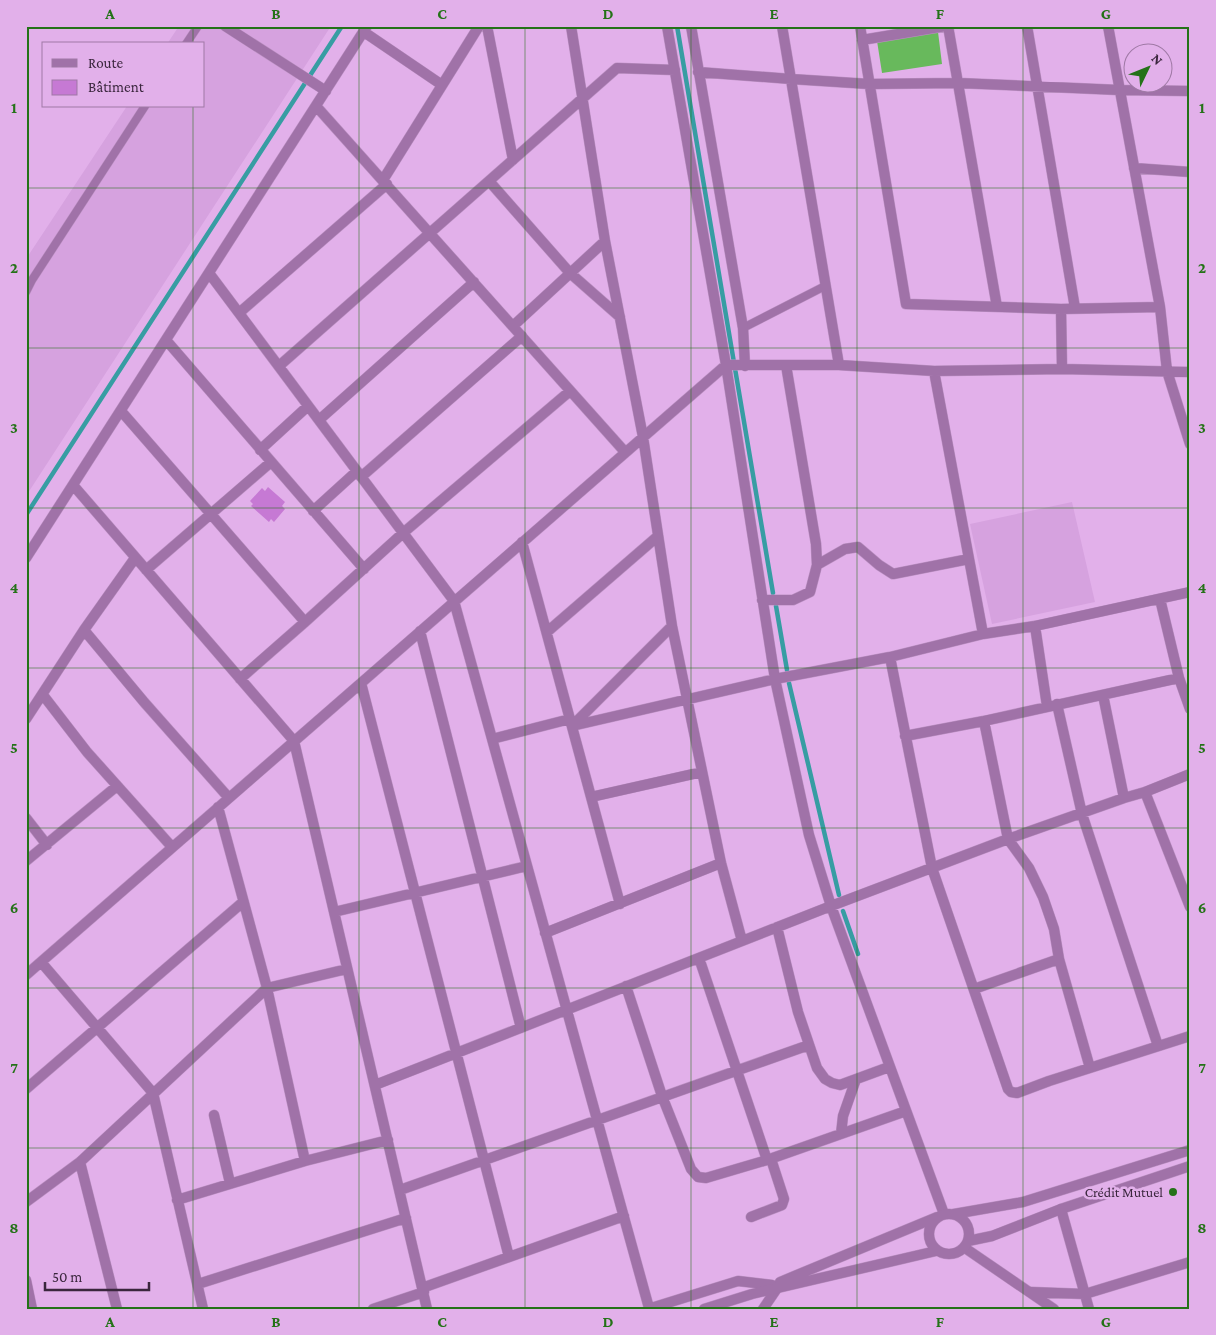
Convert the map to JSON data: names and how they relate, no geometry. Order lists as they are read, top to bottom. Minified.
{"places":["Crédit Mutuel"],"legend":["Route","Bâtiment"],"scale_bar":"50 m","north":"top right","grid":{"columns":["A","B","C","D","E","F","G"],"rows":["1","2","3","4","5","6","7","8"]}}
